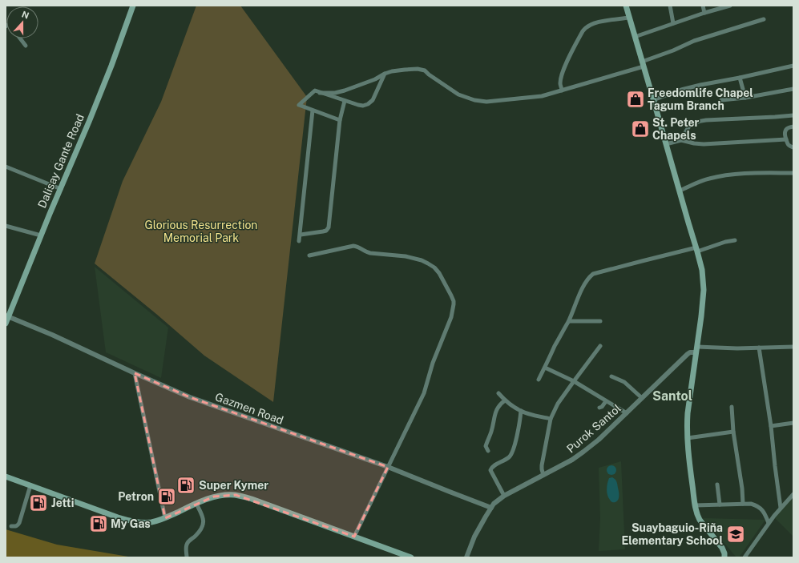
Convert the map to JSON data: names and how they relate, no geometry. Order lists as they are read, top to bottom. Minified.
{"streets":{"main road":["Dalisay Gante Road"],"street":["Gazmen Road","Purok Santol"]},"crossings":[["Dalisay Gante Road","Gazmen Road"],["Gazmen Road","Purok Santol"]],"districts":["Santol"],"parks":["Glorious Resurrection Memorial Park"],"places":{"shop":["Freedomlife Chapel Tagum Branch","St. Peter Chapels"],"fuel station":["Super Kymer","Petron","Jetti","My Gas"],"school or university":["Suaybaguio-Riña Elementary School"]},"north":"top"}
